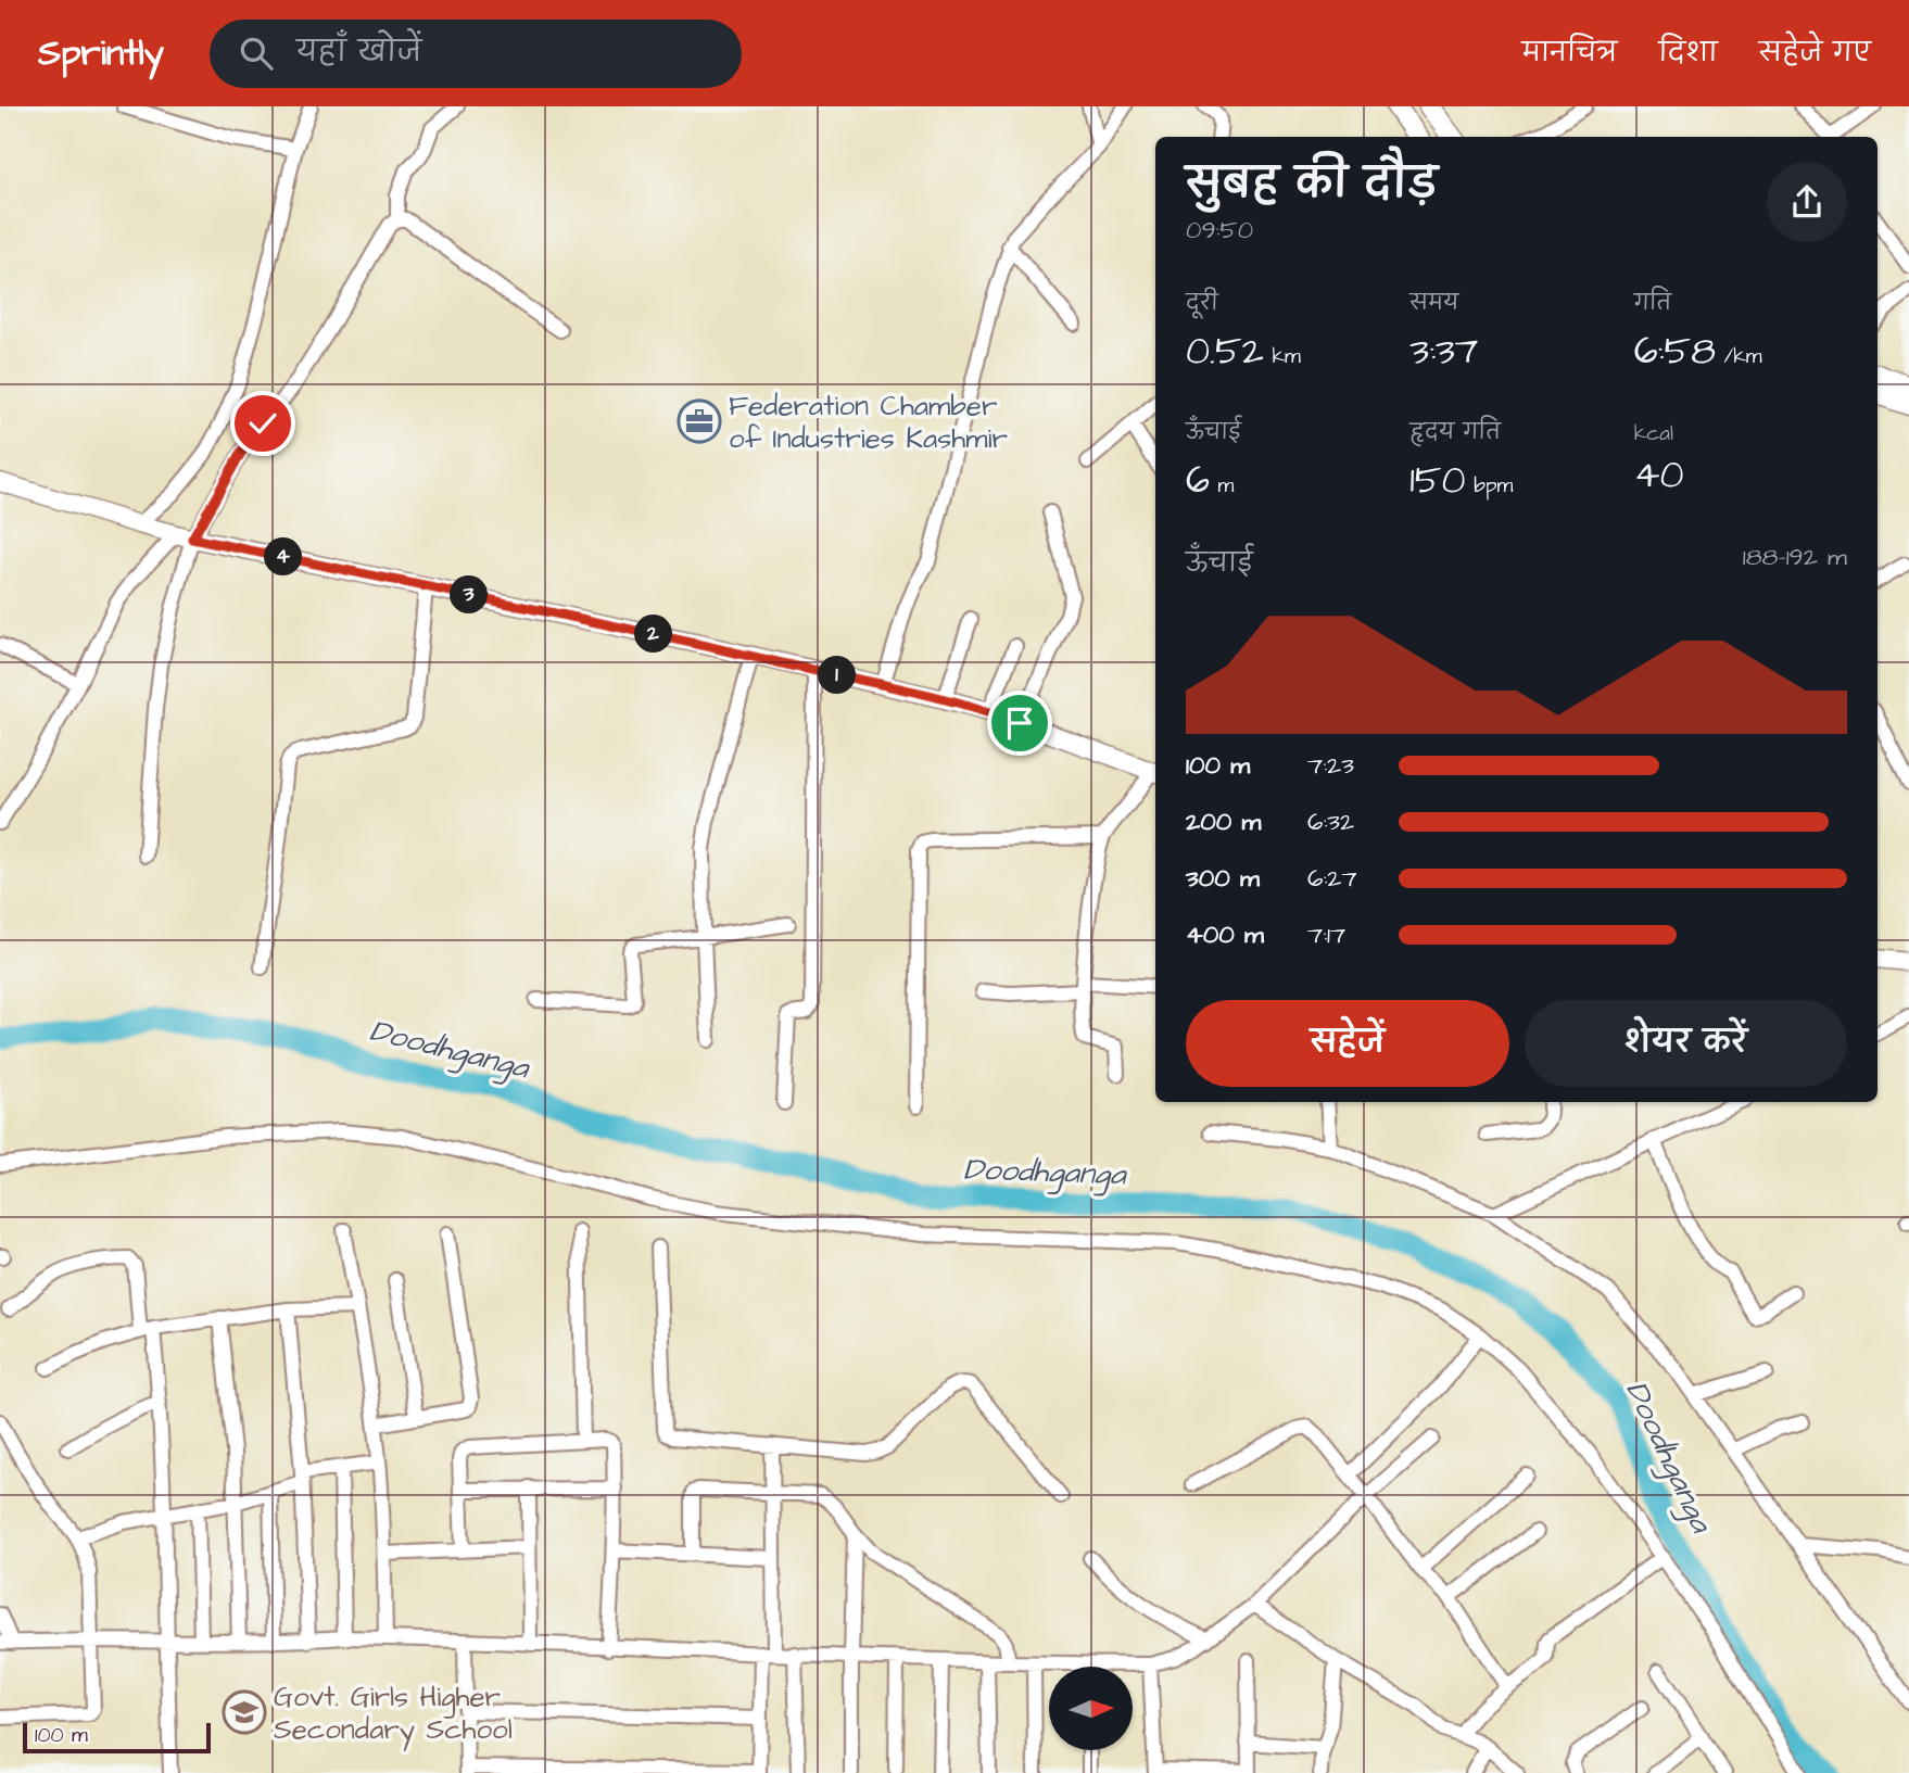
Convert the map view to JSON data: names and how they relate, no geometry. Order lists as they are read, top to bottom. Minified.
{"water":["Doodhganga"],"places":{"office":["Federation Chamber of Industries Kashmir"],"school or university":["Govt. Girls Higher Secondary School"]},"scale_bar":"100 m","north":"right","page":{"header":"Sprintly","search":"यहाँ खोजें","nav":["मानचित्र","दिशा","सहेजे गए"],"heading":["सुबह की दौड़","09:50"],"stats":[["दूरी","0.52 km"],["समय","3:37"],["गति","6:58 /km"],["ऊँचाई","6 m"],["हृदय गति","150 bpm"],["kcal","40"]],"chart":["ऊँचाई","188–192 m"],"pins":["4","3","2","1"],"list":[{"name":"100 m","note":"7:23"},{"name":"200 m","note":"6:32"},{"name":"300 m","note":"6:27"},{"name":"400 m","note":"7:17"}],"buttons":["सहेजें","शेयर करें"],"scale":"100 m"}}
